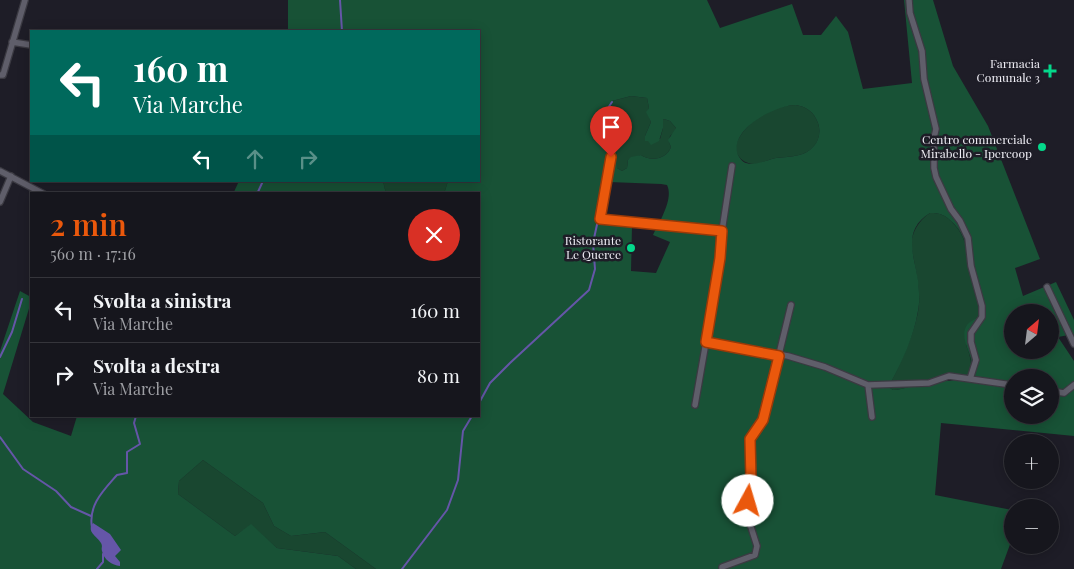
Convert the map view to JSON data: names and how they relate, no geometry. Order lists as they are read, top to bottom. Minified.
{"places":{"health":["Farmacia Comunale 3"],"other":["Centro commerciale Mirabello - Ipercoop","Ristorante Le Querce"]},"north":"top right","page":{"turn":["160 m","Via Marche"],"heading":["2 min","560 m · 17:16"],"list":[{"name":"Svolta a sinistra","note":"Via Marche","value":"160 m"},{"name":"Svolta a destra","note":"Via Marche","value":"80 m"}],"map_buttons":["+","−"]}}
